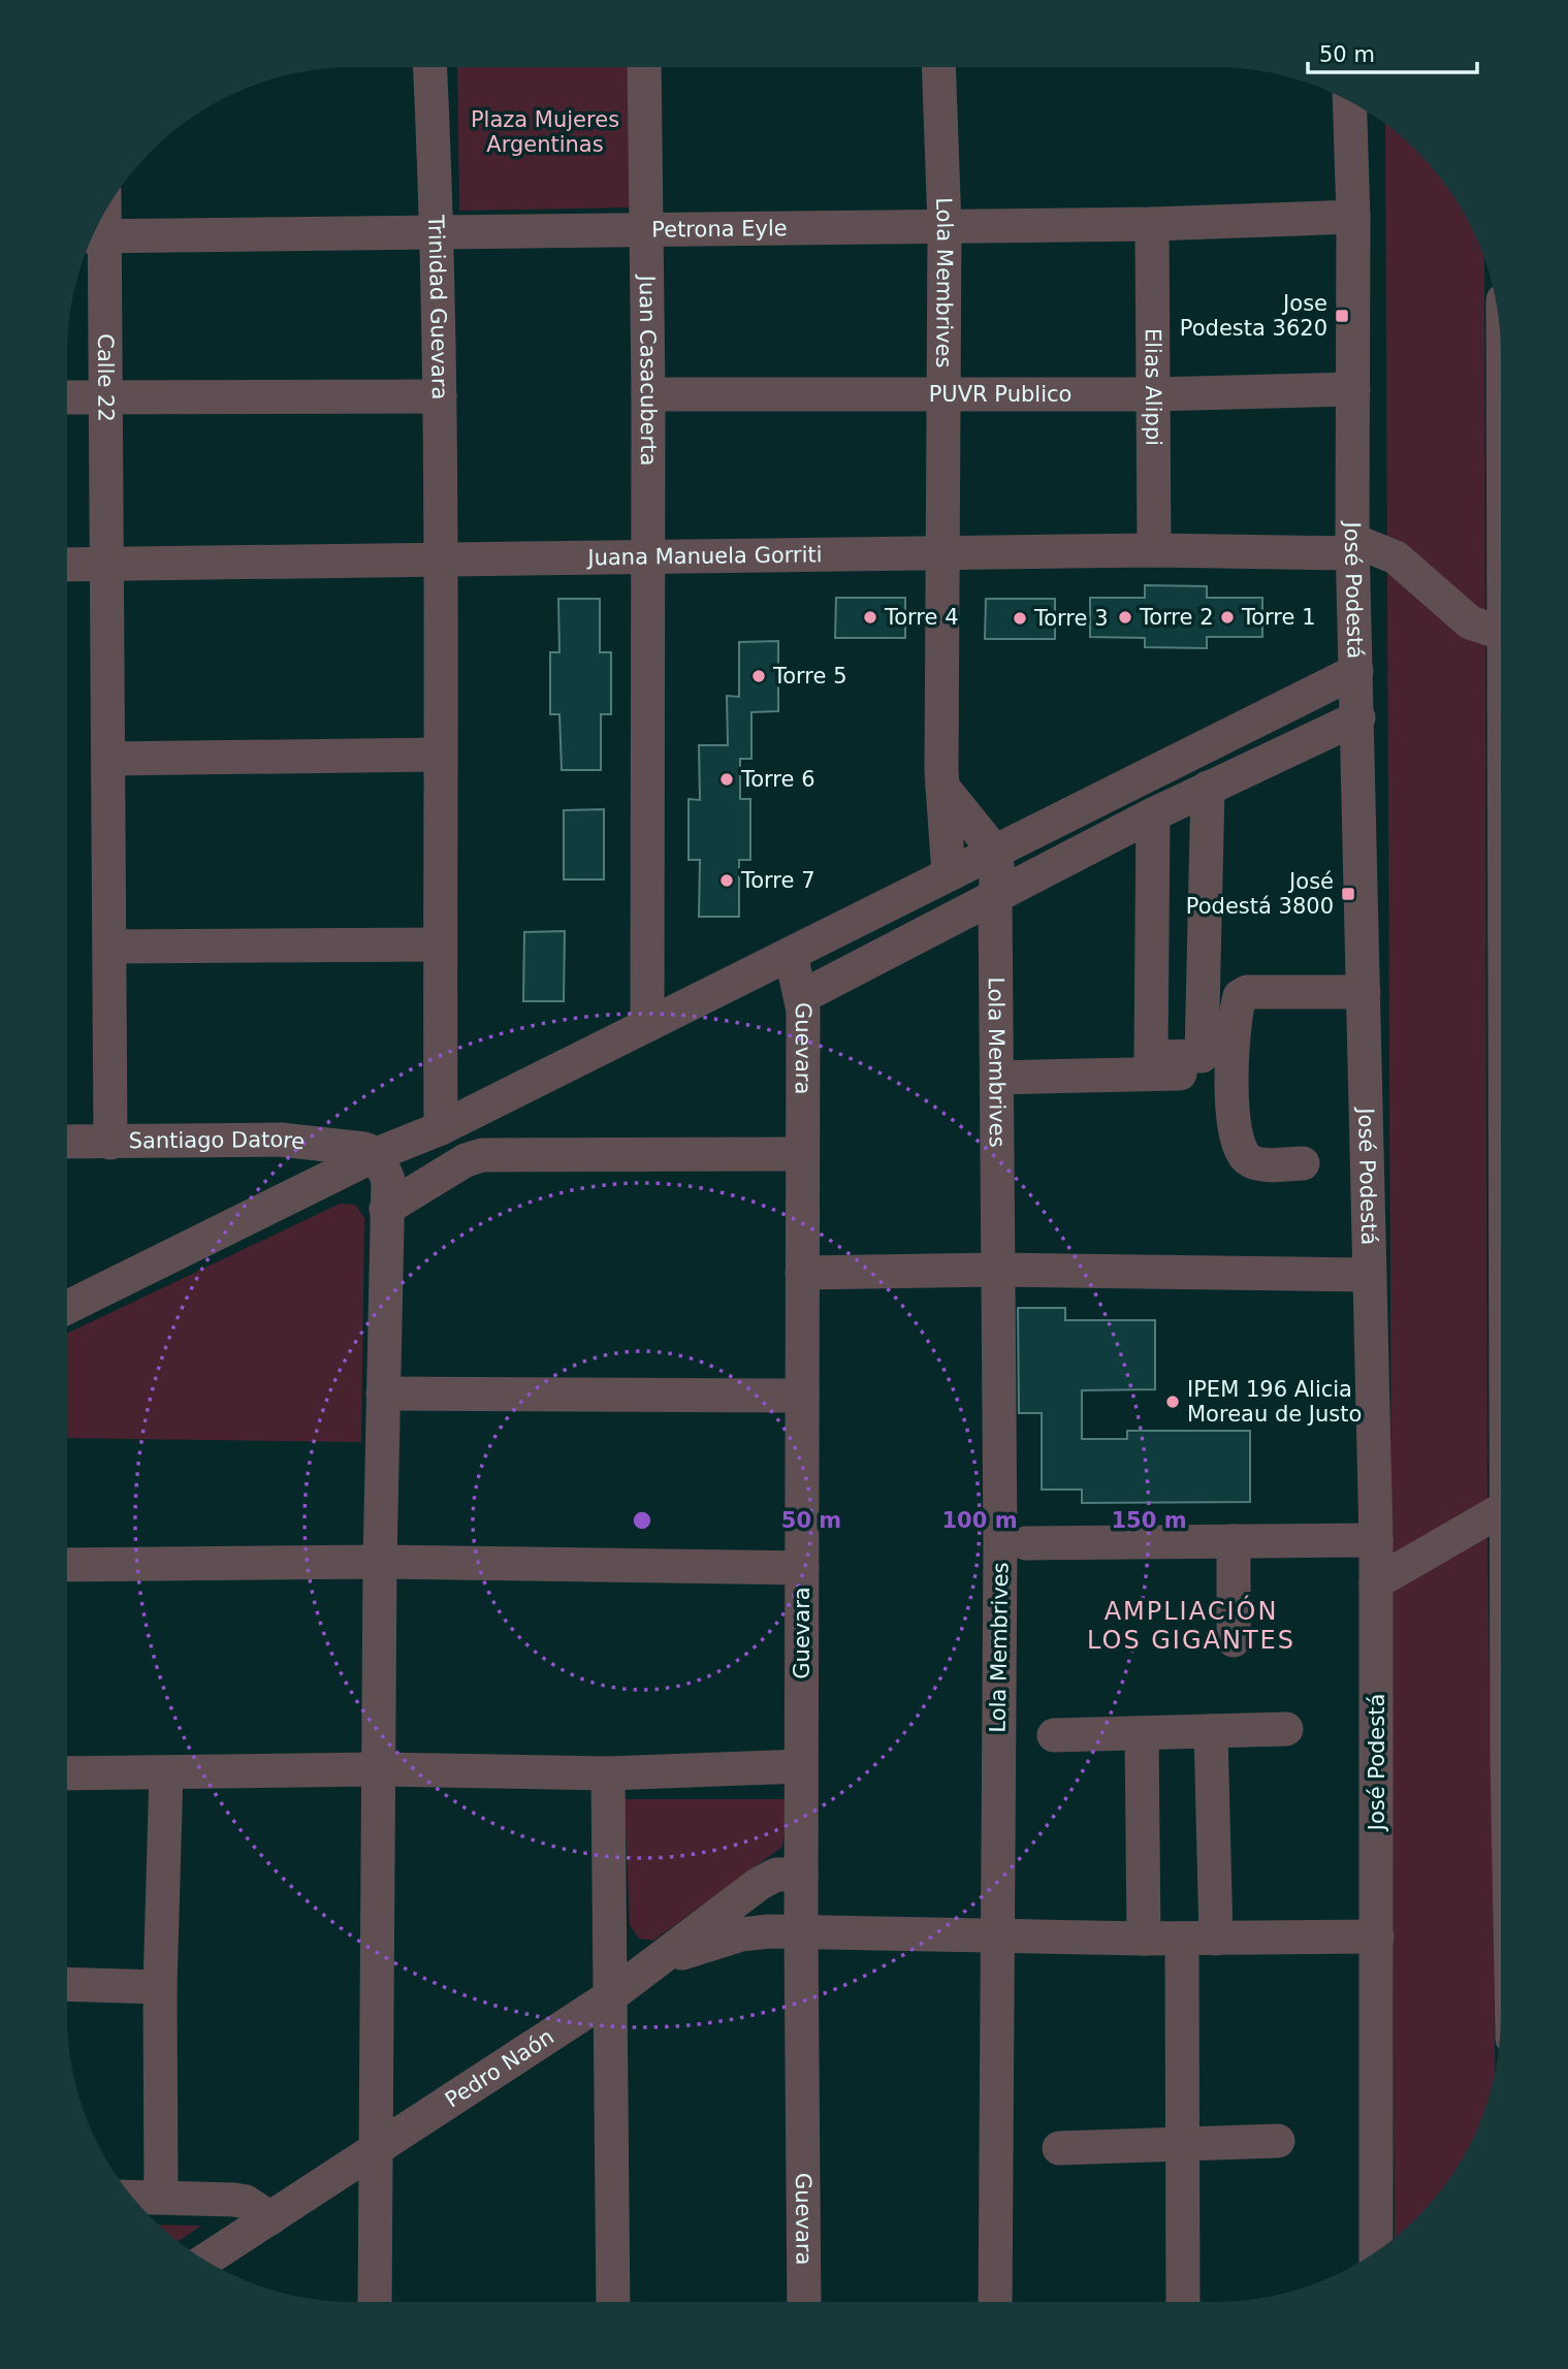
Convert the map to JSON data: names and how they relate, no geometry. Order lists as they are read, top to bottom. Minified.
{"streets":{"street":["Petrona Eyle","Lola Membrives","Trinidad Guevara","Juan Casacuberta","Calle 22","Elias Alippi","PUVR Publico","Juana Manuela Gorriti","José Podestá","Guevara","Santiago Datore","Pedro Naón"]},"crossings":[["Petrona Eyle","Lola Membrives"],["Petrona Eyle","Trinidad Guevara"],["Petrona Eyle","Juan Casacuberta"],["Petrona Eyle","Calle 22"],["Petrona Eyle","Elias Alippi"],["Petrona Eyle","José Podestá"],["Lola Membrives","PUVR Publico"],["Lola Membrives","Juana Manuela Gorriti"],["Trinidad Guevara","Juana Manuela Gorriti"],["Juan Casacuberta","PUVR Publico"],["Juan Casacuberta","Juana Manuela Gorriti"],["Calle 22","Juana Manuela Gorriti"],["Calle 22","Santiago Datore"],["Elias Alippi","PUVR Publico"],["Elias Alippi","Juana Manuela Gorriti"],["PUVR Publico","José Podestá"],["Juana Manuela Gorriti","José Podestá"],["Guevara","Pedro Naón"]],"districts":["AMPLIACIÓN LOS GIGANTES"],"parks":["Plaza Mujeres Argentinas"],"places":{"transit":["Jose Podesta 3620","José Podestá 3800"],"other":["Torre 4","Torre 2","Torre 1","Torre 3","Torre 5","Torre 6","Torre 7","IPEM 196 Alicia Moreau de Justo"]},"scale_bar":"50 m","rings":["50 m","100 m","150 m"]}
